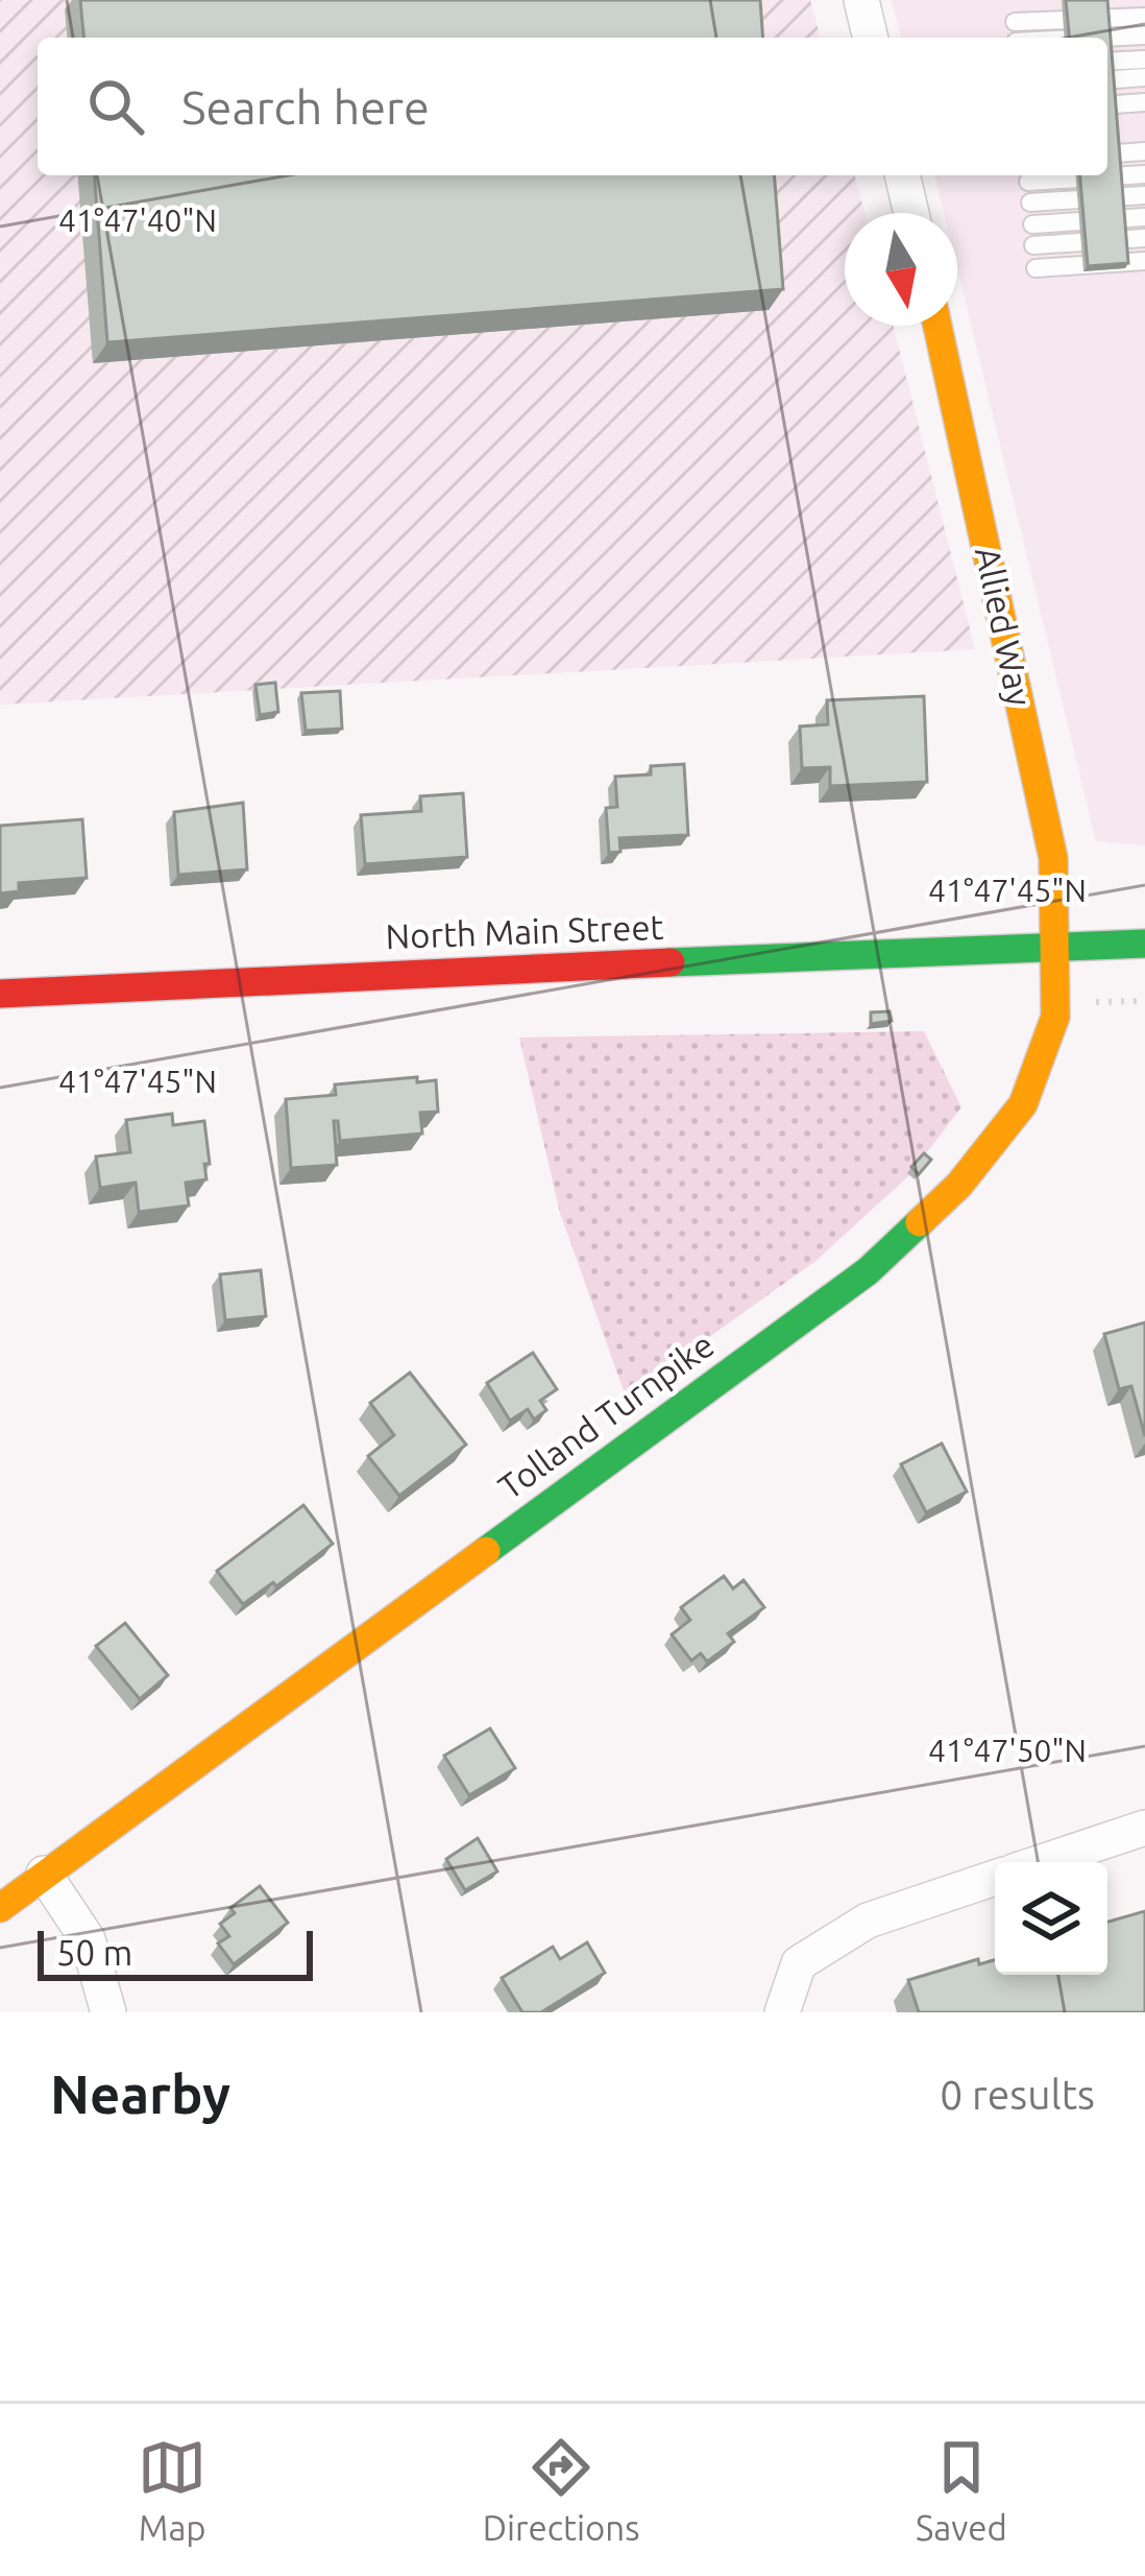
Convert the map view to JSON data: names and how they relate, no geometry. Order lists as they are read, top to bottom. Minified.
{"streets":{"street":["Allied Way","North Main Street","Tolland Turnpike"]},"crossings":[["Allied Way","North Main Street"],["Allied Way","Tolland Turnpike"],["North Main Street","Tolland Turnpike"]],"scale_bar":"50 m","north":"bottom","page":{"search":"Search here","scale":"50 m","heading":["Nearby","0 results"],"nav":["Map","Directions","Saved"]},"coordinates":["41°47'40\"N","41°47'45\"N","41°47'50\"N"]}
